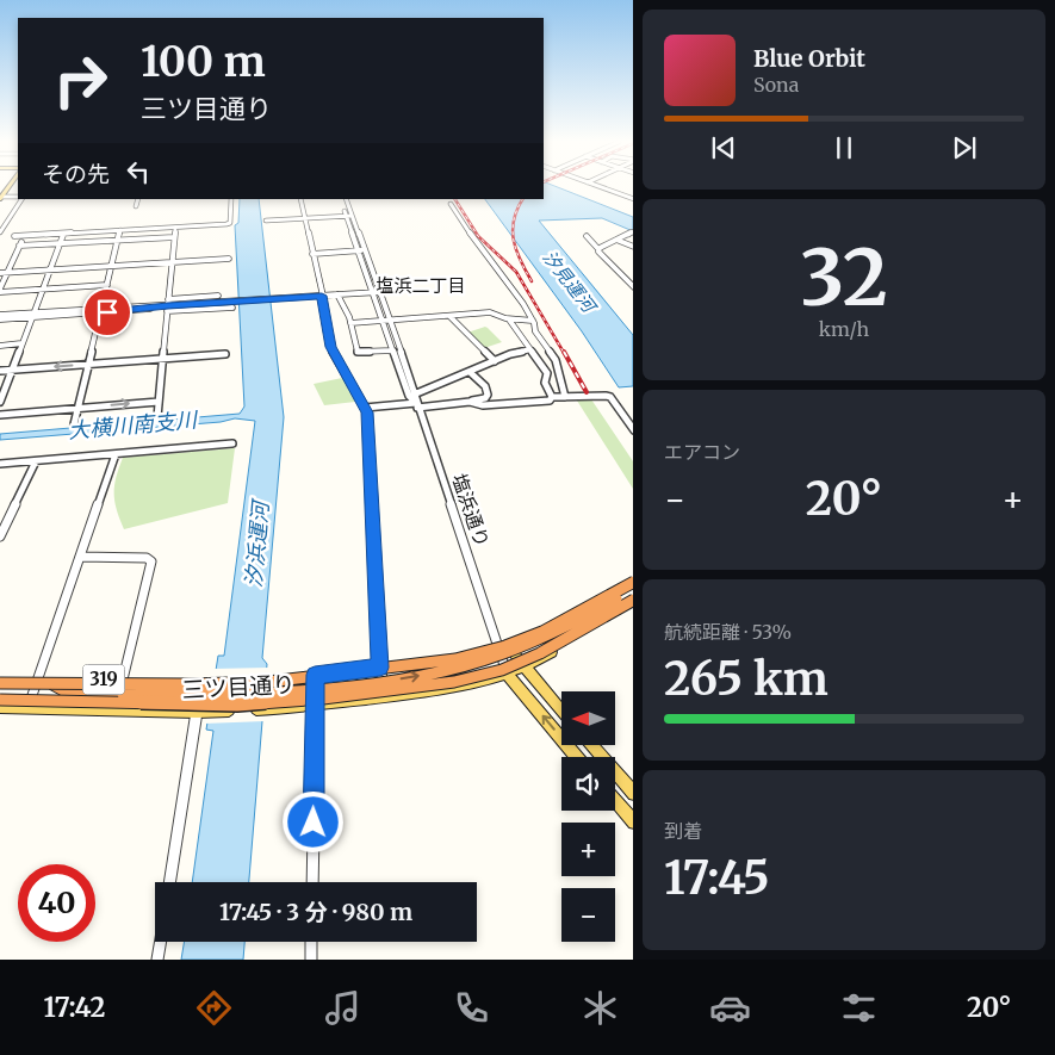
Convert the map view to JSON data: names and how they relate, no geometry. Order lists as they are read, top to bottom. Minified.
{"streets":{"main road":["319","三ツ目通り"],"street":["塩浜通り"]},"crossings":[["塩浜通り","三ツ目通り"]],"districts":["塩浜二丁目"],"water":["汐見運河","大横川南支川","汐浜運河"],"north":"left","page":{"turn":["100 m","三ツ目通り"],"song":["Blue Orbit","Sona"],"then":"その先","tile":[["32","km/h"],"エアコン",["航続距離 · 53%","265 km"],["到着","17:45"]],"heat":["−","20°","+"],"map_buttons":["+","−"],"limit":"40","trip":"17:45 · 3 分 · 980 m","tabs":["17:42","20°"]}}
